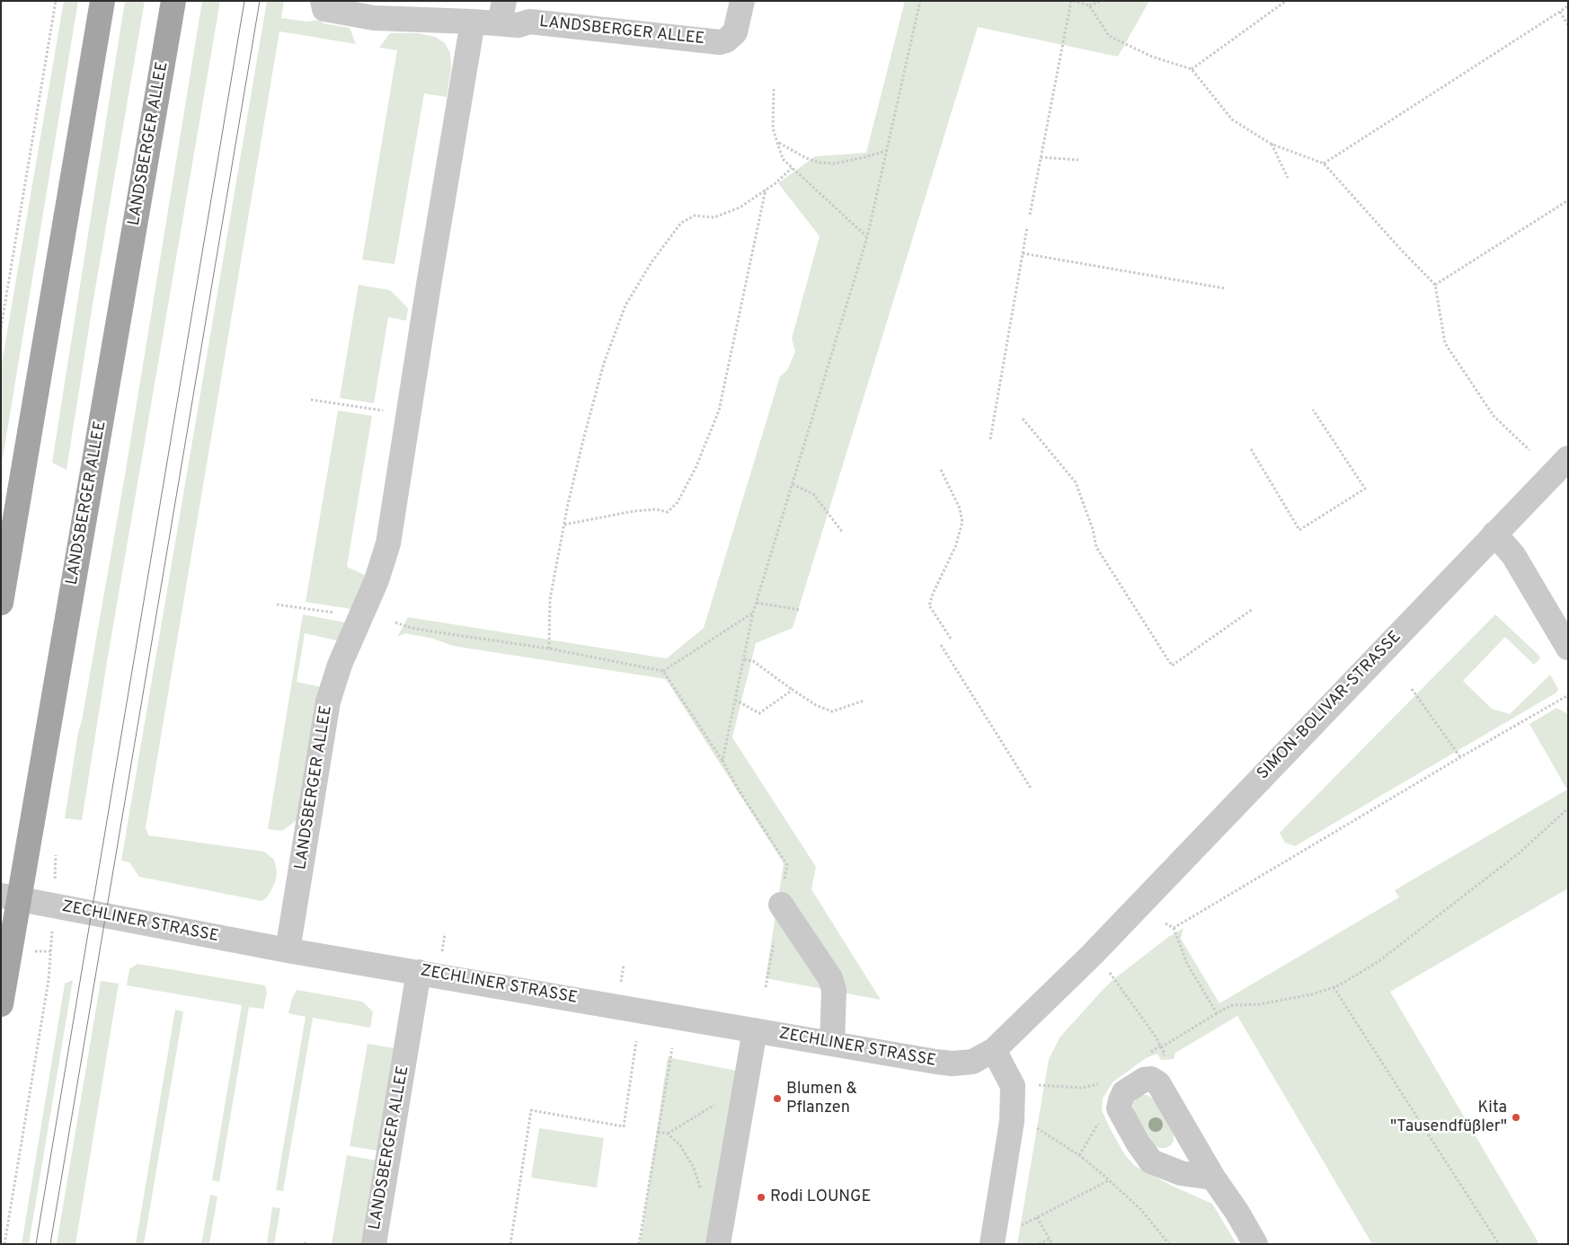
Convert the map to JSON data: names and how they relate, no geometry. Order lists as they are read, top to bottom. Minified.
{"streets":{"main road":["LANDSBERGER ALLEE"],"street":["SIMON-BOLIVAR-STRASSE","ZECHLINER STRASSE"]},"crossings":[["LANDSBERGER ALLEE","ZECHLINER STRASSE"],["SIMON-BOLIVAR-STRASSE","ZECHLINER STRASSE"]],"places":["Blumen & Pflanzen","Kita \"Tausendfüßler\"","Rodi LOUNGE"]}
